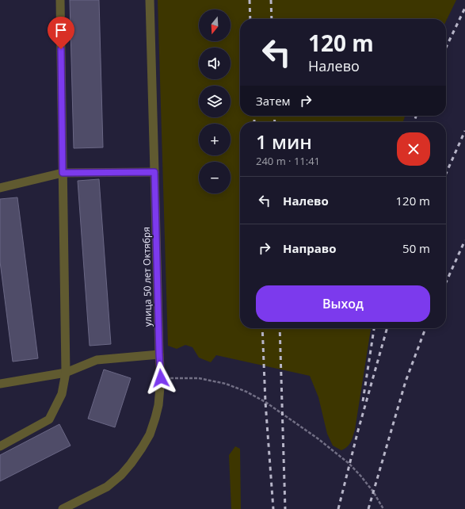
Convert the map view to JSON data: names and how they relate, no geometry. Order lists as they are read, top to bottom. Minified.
{"streets":{"street":["улица 50 лет Октября"]},"north":"bottom","page":{"map_buttons":["+","−"],"turn":["120 m","Налево"],"then":"Затем","heading":["1 мин","240 m · 11:41"],"list":[{"name":"Налево","value":"120 m"},{"name":"Направо","value":"50 m"}],"buttons":"Выход"}}
